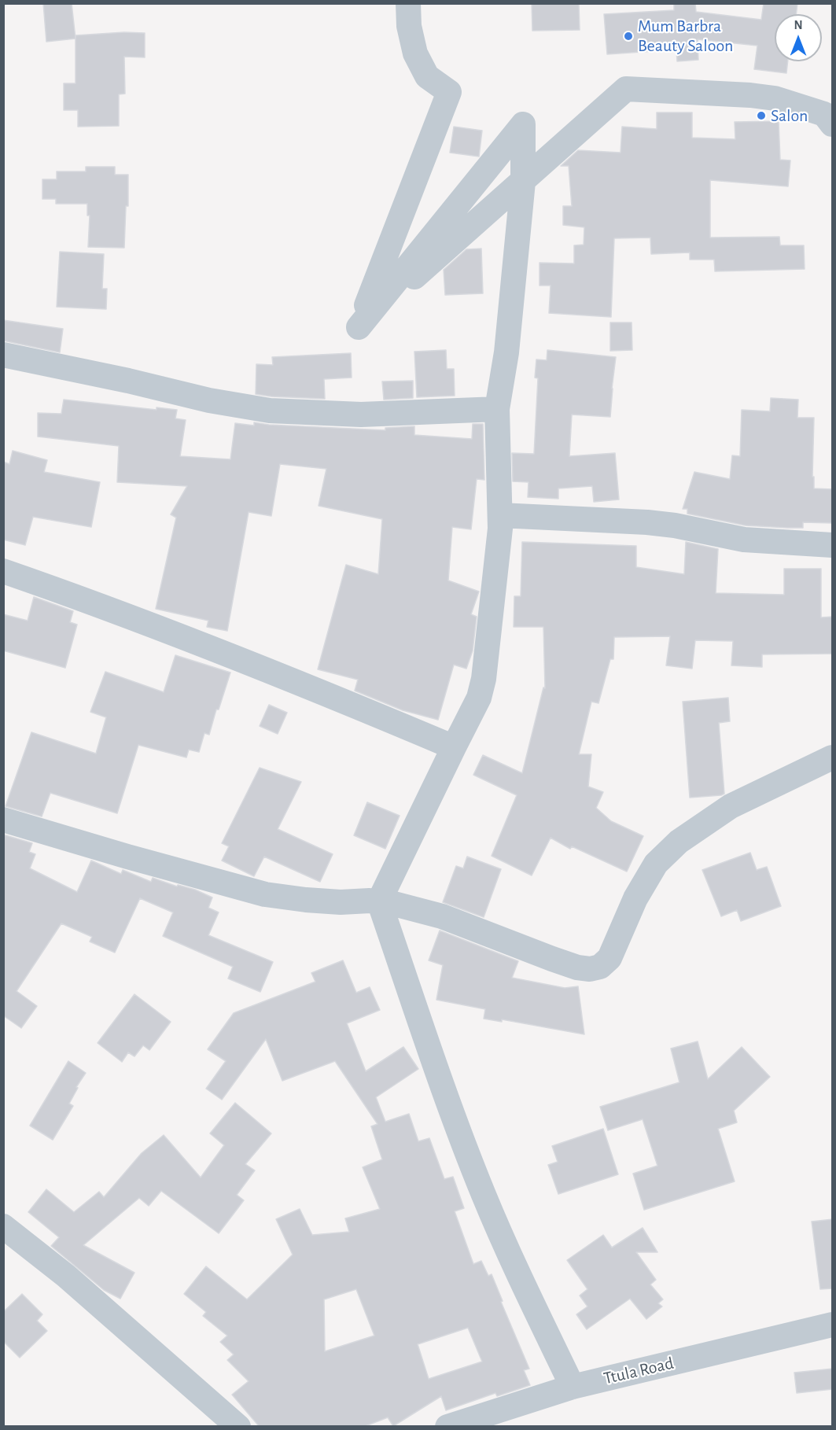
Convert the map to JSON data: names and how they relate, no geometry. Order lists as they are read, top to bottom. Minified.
{"streets":{"street":["Ttula Road"]},"places":["Mum Barbra Beauty Saloon","Salon"],"north":"top"}
